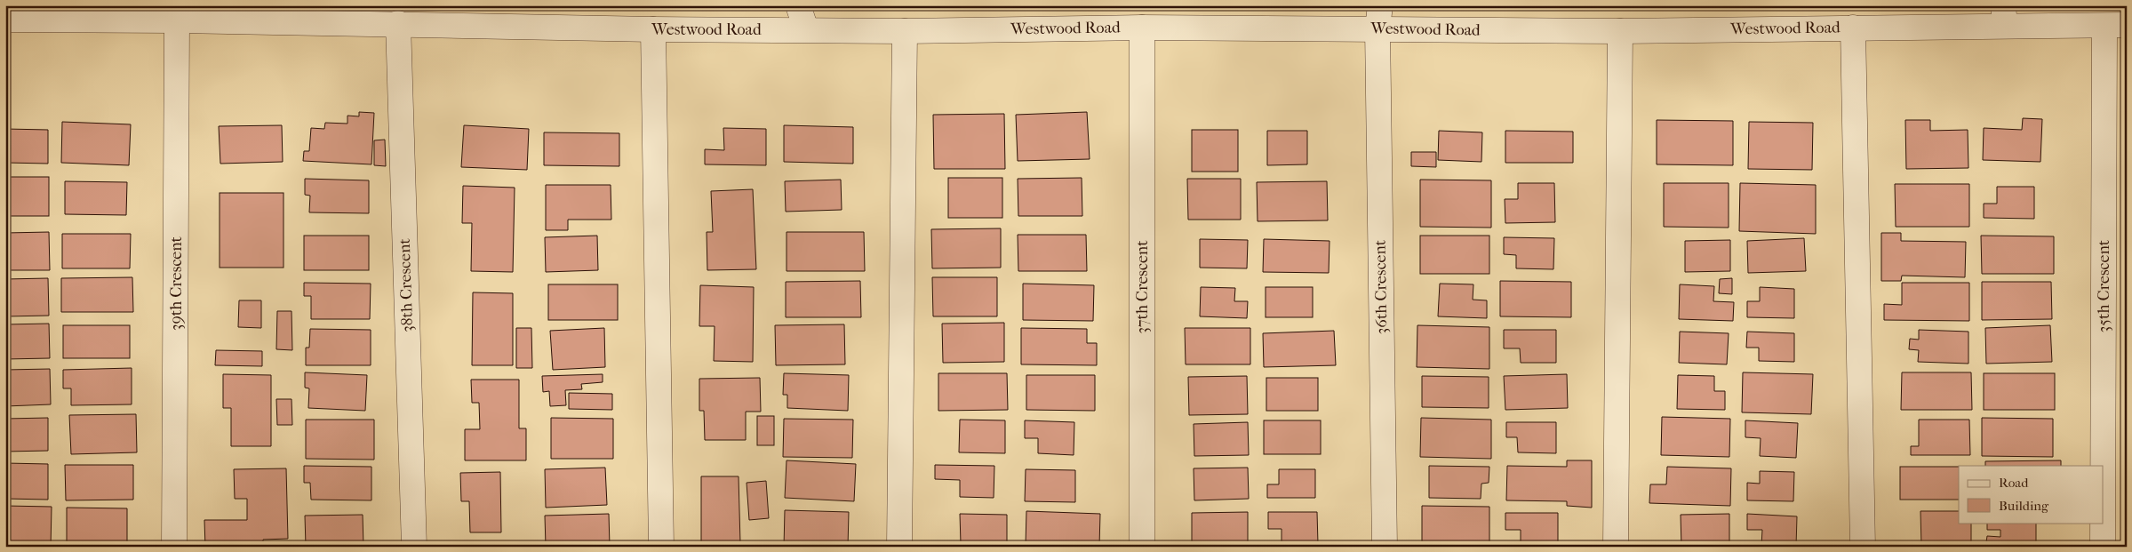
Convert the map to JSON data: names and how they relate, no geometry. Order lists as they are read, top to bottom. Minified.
{"streets":{"street":["Westwood Road","39th Crescent","38th Crescent","35th Crescent","37th Crescent","36th Crescent"]},"crossings":[["Westwood Road","39th Crescent"],["Westwood Road","38th Crescent"],["Westwood Road","35th Crescent"],["Westwood Road","37th Crescent"],["Westwood Road","36th Crescent"]],"legend":["Road","Building"]}
